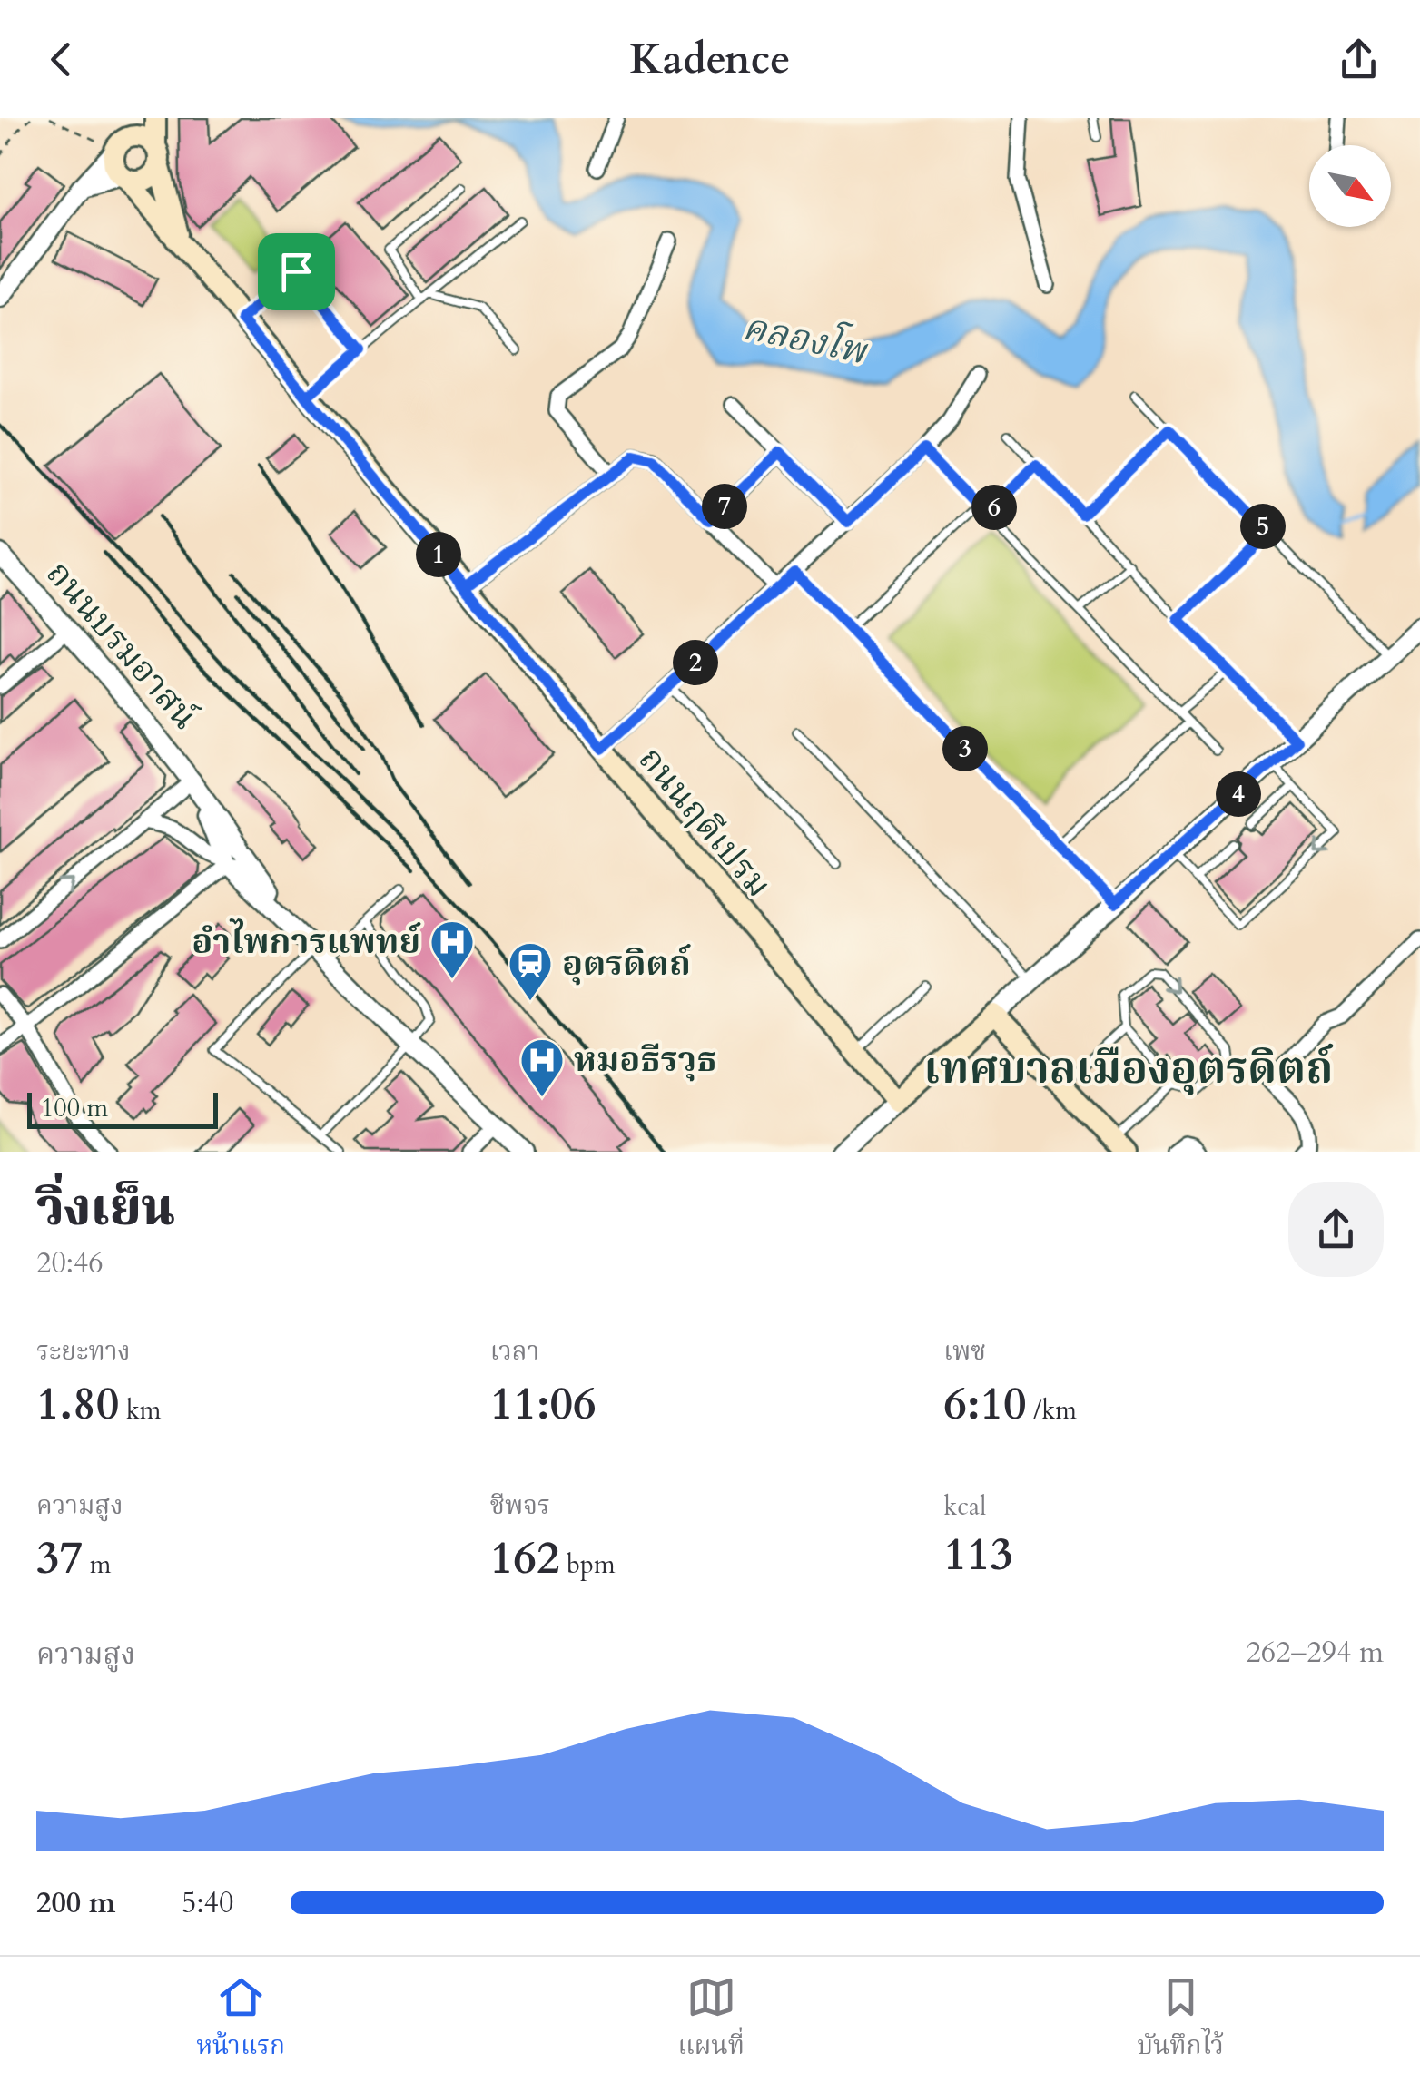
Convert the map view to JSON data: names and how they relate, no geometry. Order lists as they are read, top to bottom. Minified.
{"streets":{"main road":["ถนนฤดีเปรม"],"street":["ถนนบรมอาสน์"]},"districts":["เทศบาลเมืองอุตรดิตถ์"],"water":["คลองโพ"],"places":{"hospital":["อำไพการแพทย์","หมอธีรวุธ"],"station":["อุตรดิตถ์"]},"scale_bar":"100 m","north":"bottom right","page":{"header":"Kadence","pins":["7","6","5","1","2","3","4"],"scale":"100 m","heading":["วิ่งเย็น","20:46"],"stats":[["ระยะทาง","1.80 km"],["เวลา","11:06"],["เพซ","6:10 /km"],["ความสูง","37 m"],["ชีพจร","162 bpm"],["kcal","113"]],"chart":["ความสูง","262–294 m"],"list":[{"name":"200 m","note":"5:40"}],"tabs":["หน้าแรก","แผนที่","บันทึกไว้"]}}
